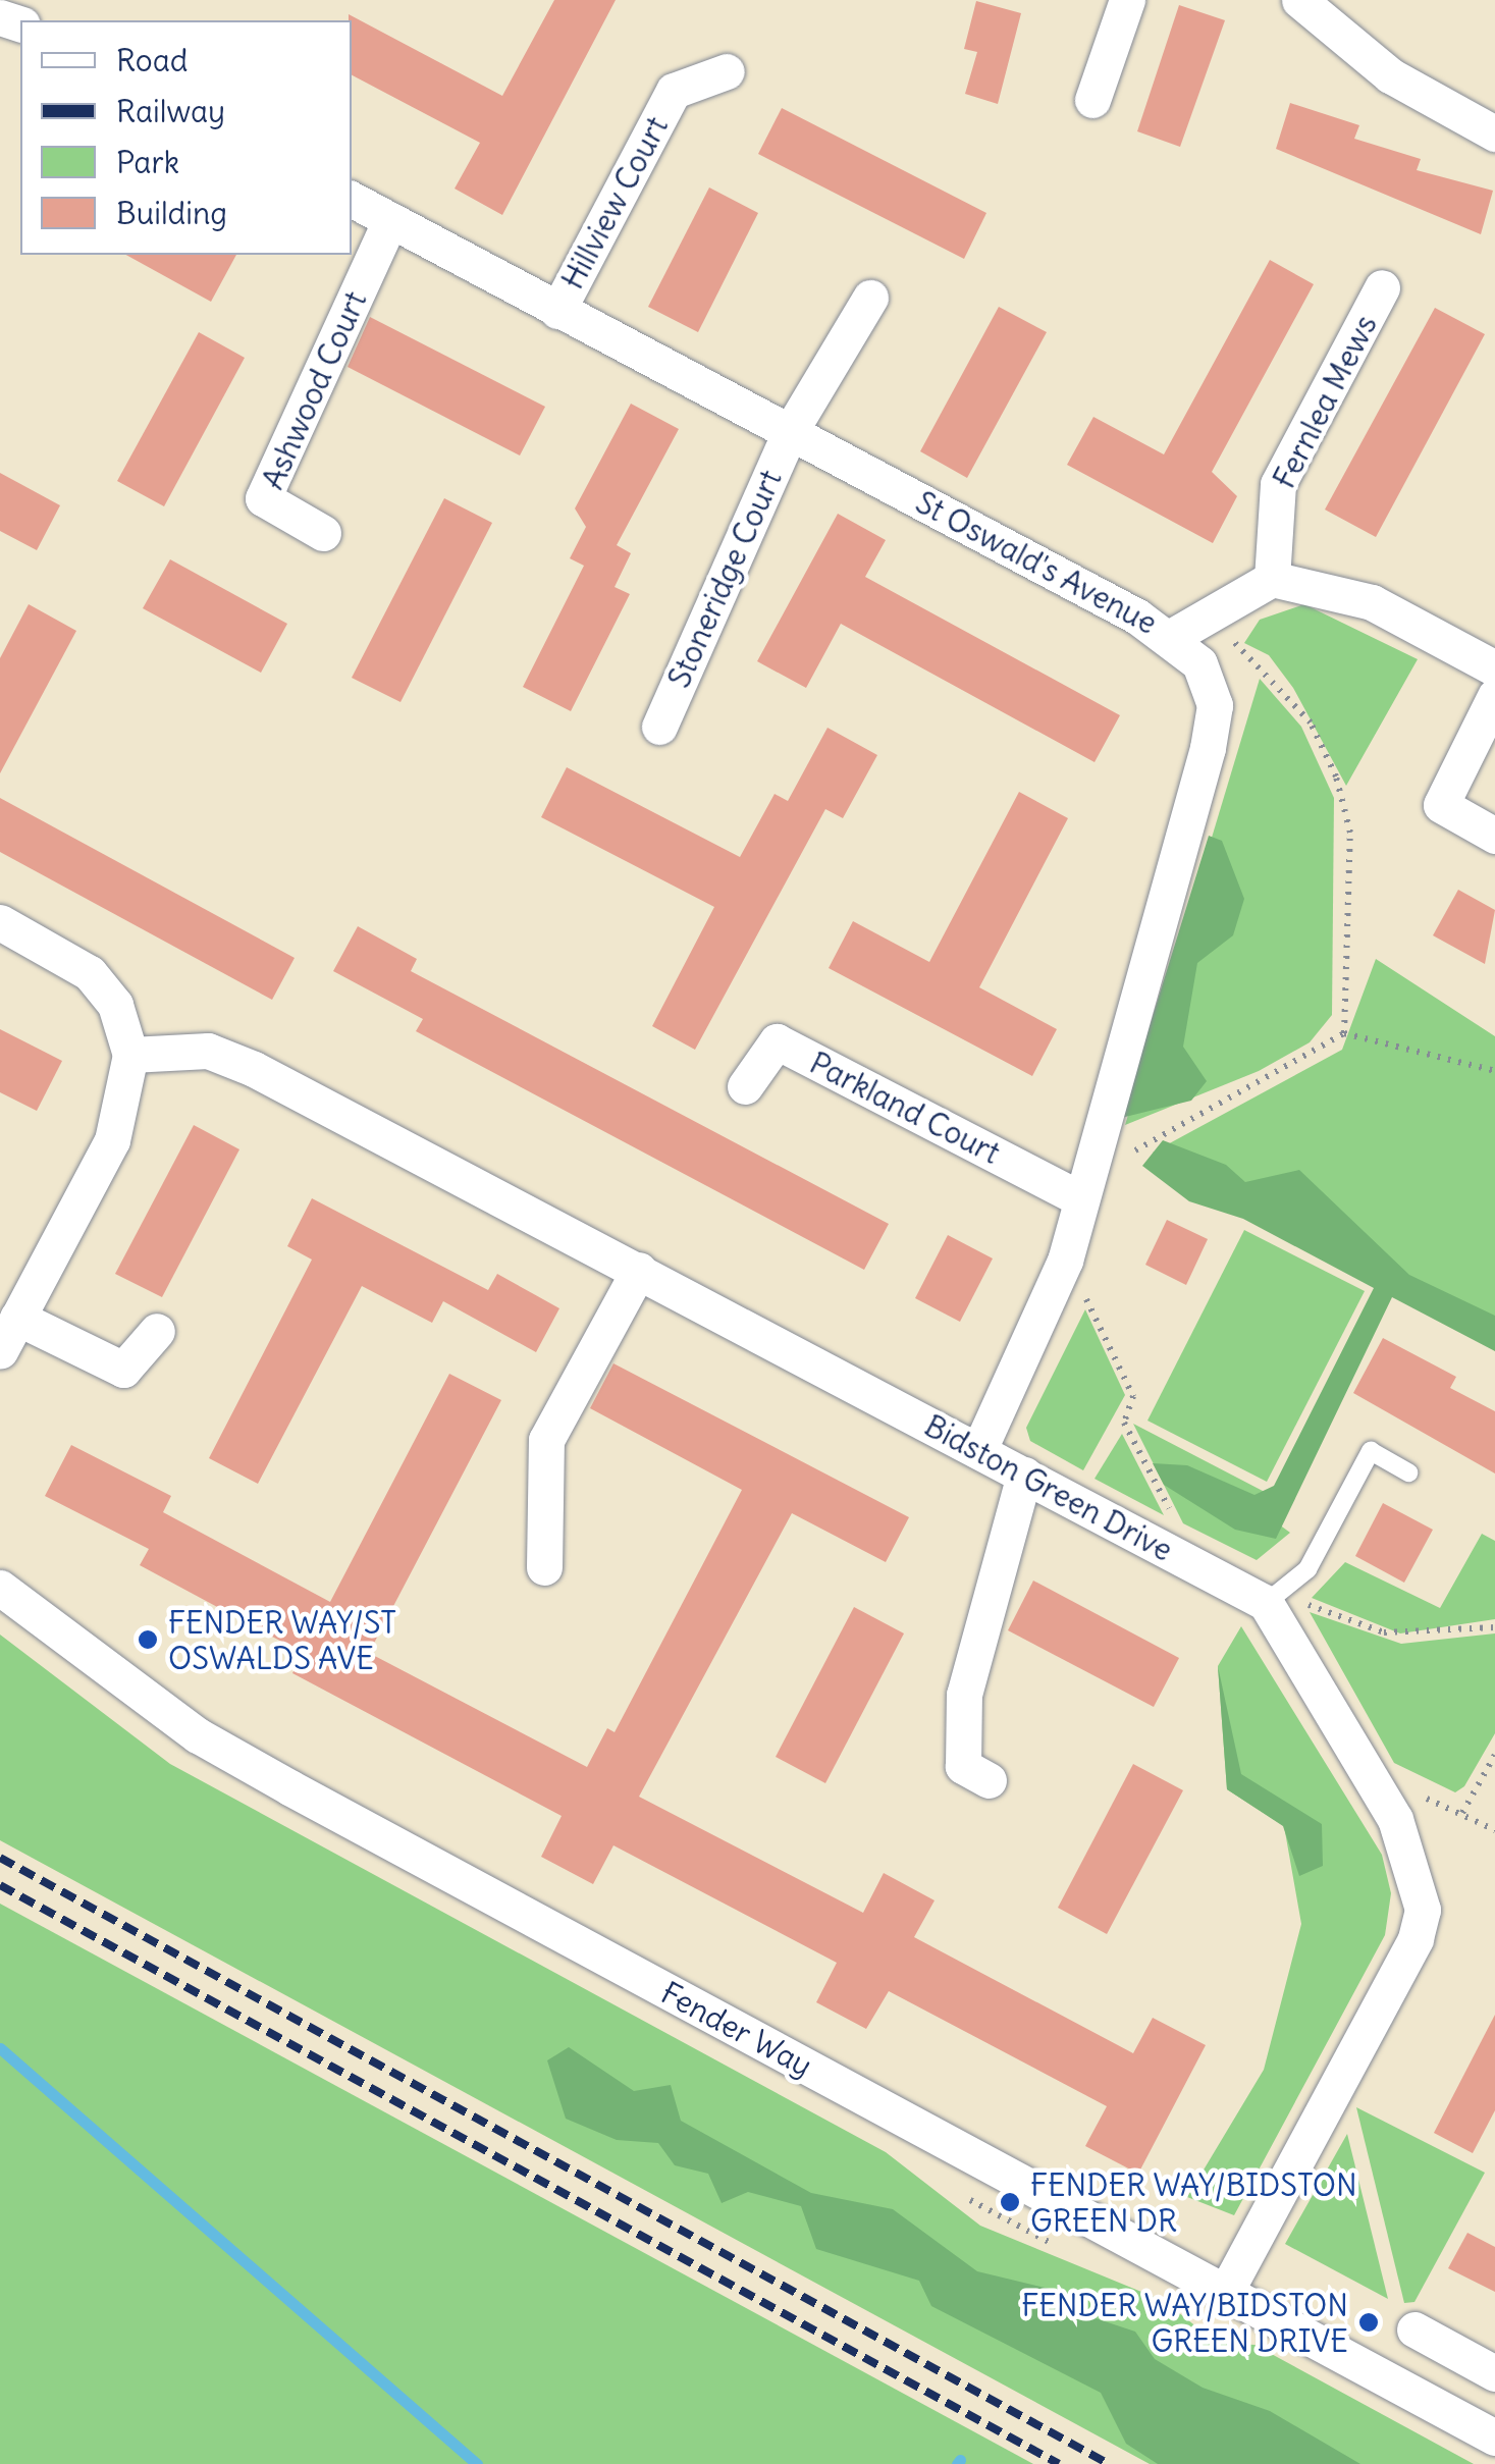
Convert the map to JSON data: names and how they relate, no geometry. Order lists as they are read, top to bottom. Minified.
{"streets":{"street":["Hillview Court","Ashwood Court","Fernlea Mews","St Oswald's Avenue","Stoneridge Court","Parkland Court","Bidston Green Drive","Fender Way"]},"crossings":[["Hillview Court","St Oswald's Avenue"],["Ashwood Court","St Oswald's Avenue"],["St Oswald's Avenue","Stoneridge Court"],["St Oswald's Avenue","Parkland Court"],["St Oswald's Avenue","Bidston Green Drive"]],"places":["FENDER WAY/ST OSWALDS AVE","FENDER WAY/BIDSTON GREEN DR","FENDER WAY/BIDSTON GREEN DRIVE"],"legend":["Road","Railway","Park","Building"]}
